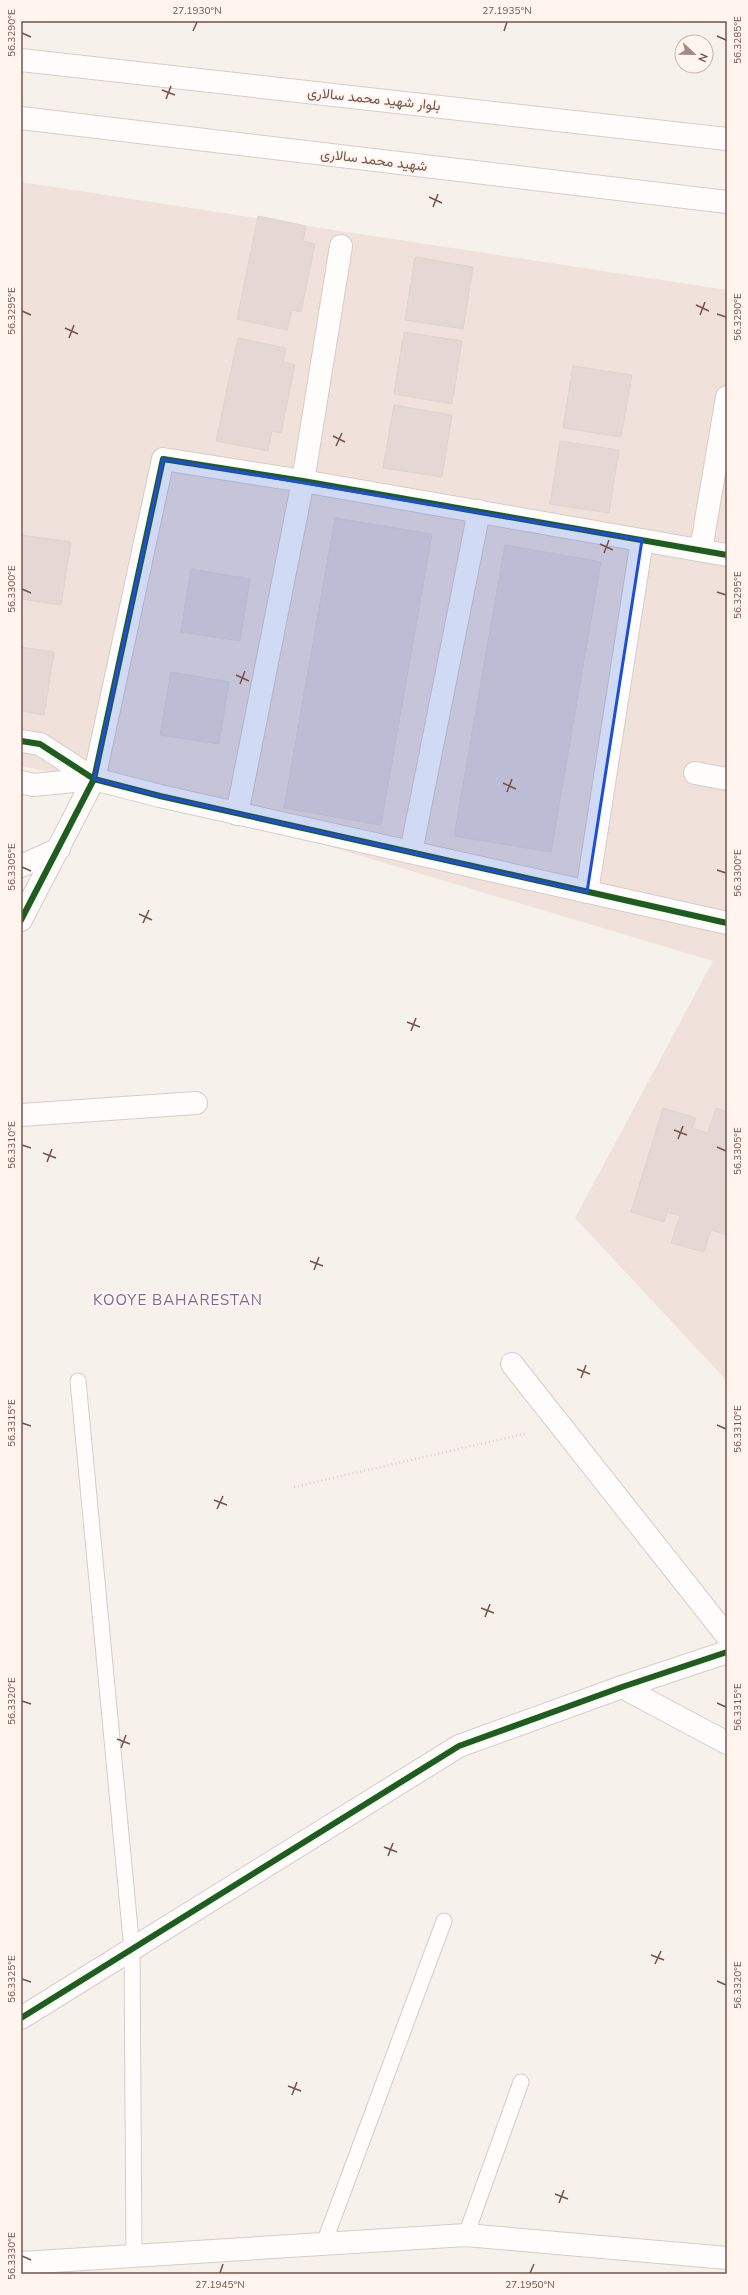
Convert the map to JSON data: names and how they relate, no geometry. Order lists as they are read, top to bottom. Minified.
{"streets":{"street":["بلوار شهید محمد سالاری","شهید محمد سالاری"]},"districts":["KOOYE BAHARESTAN"],"north":"right","coordinates":["27.1930°N","27.1935°N","56.3290°E","56.3285°E","56.3295°E","56.3300°E","56.3305°E","56.3310°E","56.3315°E","56.3320°E","56.3325°E","56.3330°E","27.1945°N","27.1950°N"]}
